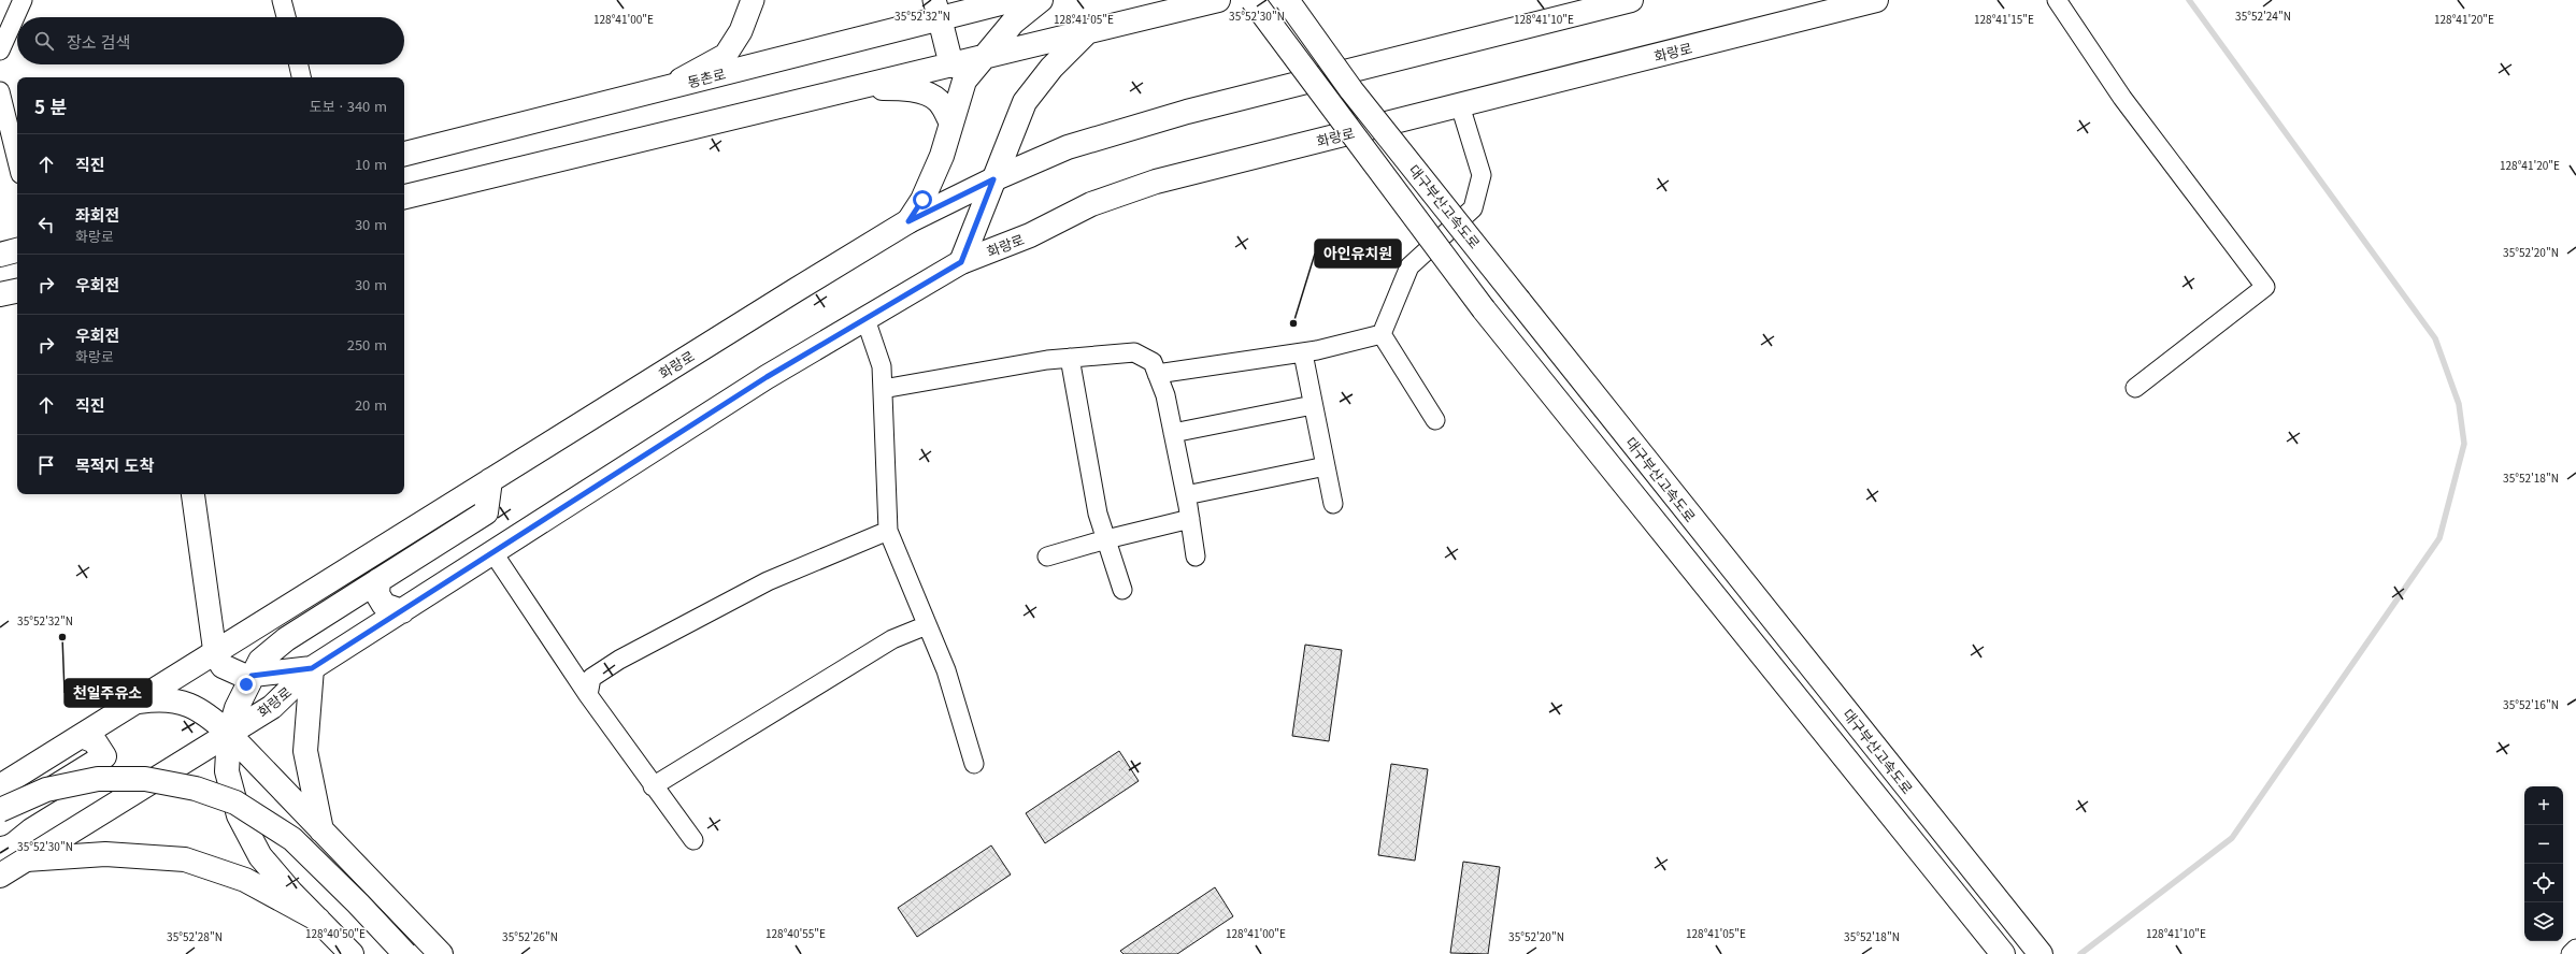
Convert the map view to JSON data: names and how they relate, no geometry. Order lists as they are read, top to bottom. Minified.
{"streets":{"main road":["화랑로","동촌로","대구부산고속도로"]},"places":["아인유치원","천일주유소"],"page":{"search":"장소 검색","heading":["5 분","도보 · 340 m"],"list":[["직진","10 m"],["좌회전","화랑로","30 m"],["우회전","30 m"],["우회전","화랑로","250 m"],["직진","20 m"],"목적지 도착"],"map_buttons":["+","−"]},"coordinates":["35°52'32\"N","35°52'30\"N","35°52'24\"N","128°41'20\"E","128°41'00\"E","128°41'05\"E","128°41'10\"E","128°41'15\"E","35°52'20\"N","35°52'18\"N","35°52'16\"N","128°40'50\"E","128°40'55\"E","35°52'28\"N","35°52'26\"N"]}
